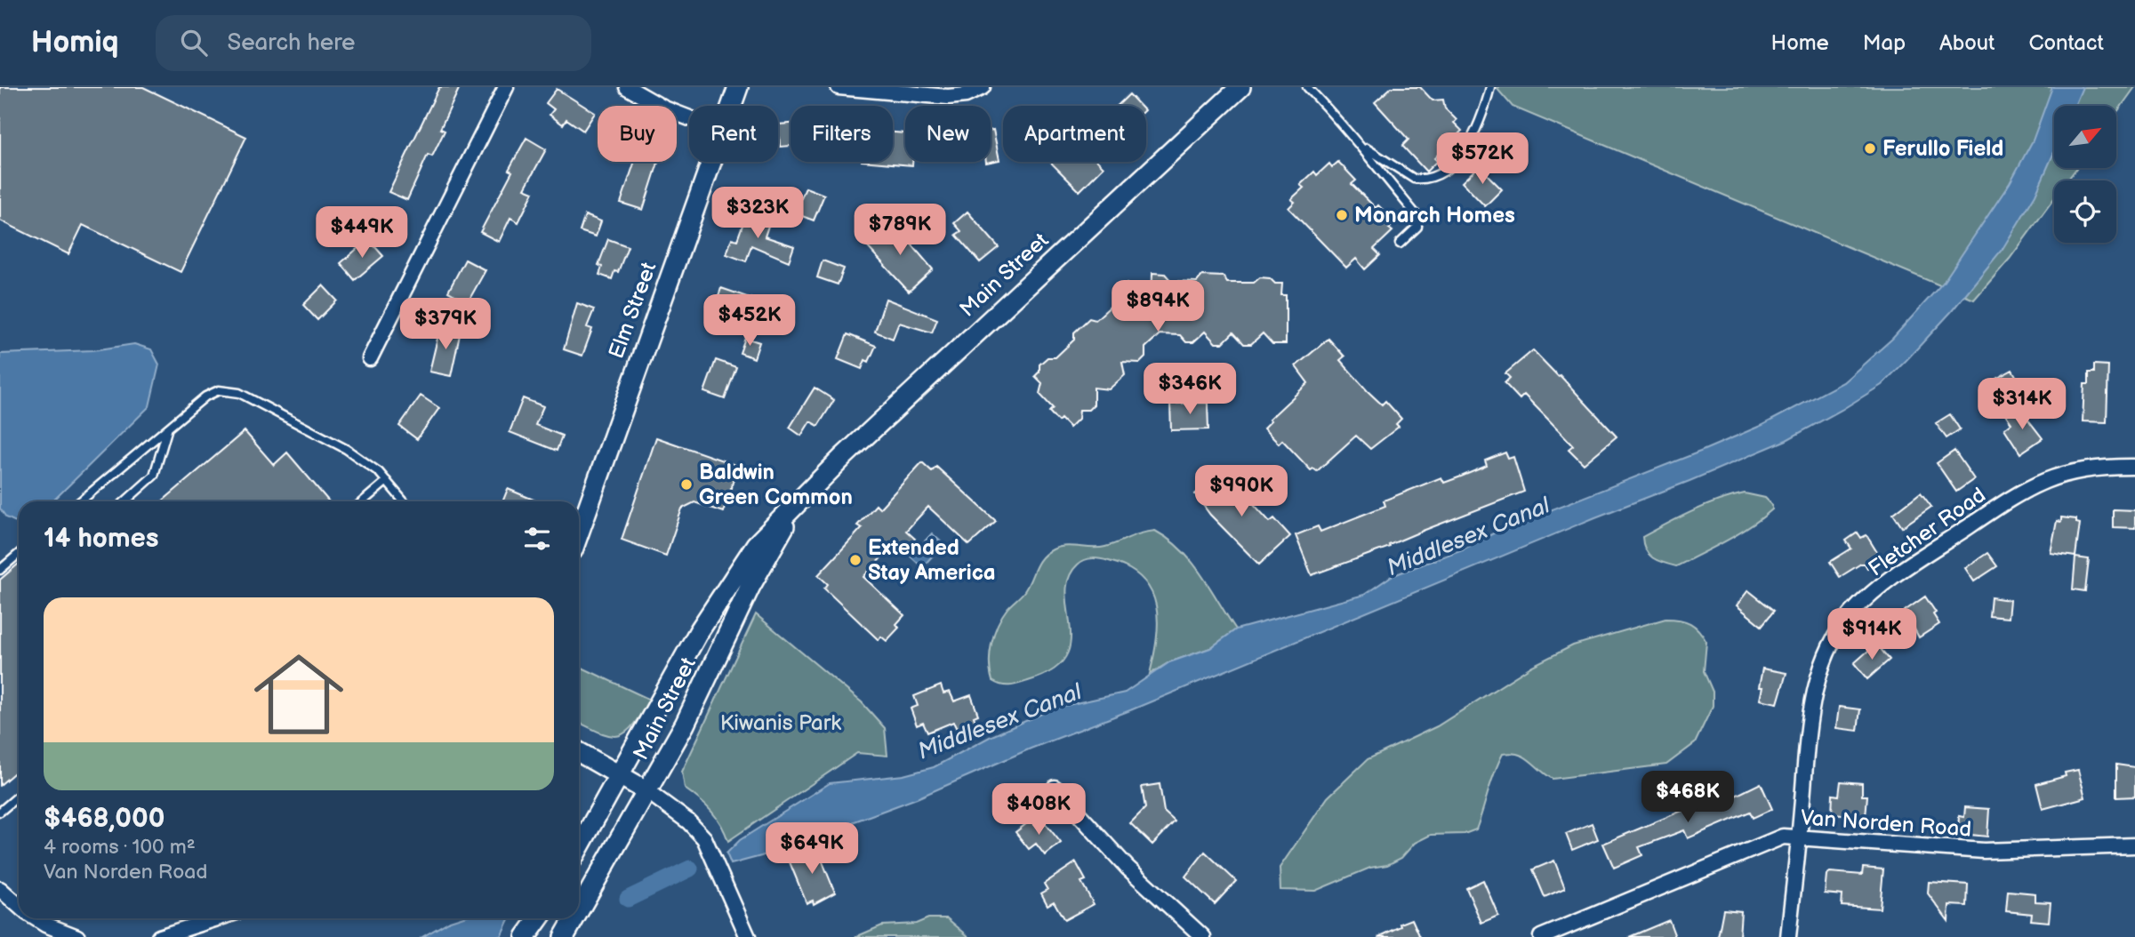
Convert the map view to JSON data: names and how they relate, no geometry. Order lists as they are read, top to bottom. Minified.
{"streets":{"main road":["Main Street","Elm Street"],"street":["Fletcher Road","Van Norden Road"]},"crossings":[["Fletcher Road","Van Norden Road"]],"water":["Middlesex Canal"],"parks":["Kiwanis Park"],"places":["Ferullo Field","Monarch Homes","Baldwin Green Common","Extended Stay America"],"north":"top right","page":{"header":"Homiq","search":"Search here","nav":["Home","Map","About","Contact"],"chip":["Buy","Rent","Filters","New","Apartment"],"price":["$572K","$323K","$789K","$449K","$894K","$452K","$379K","$346K","$314K","$990K","$914K","$468K","$408K","$649K"],"heading":"14 homes","list":[{"name":"$468,000","note":"4 rooms · 100 m² · Van Norden Road"}]}}
